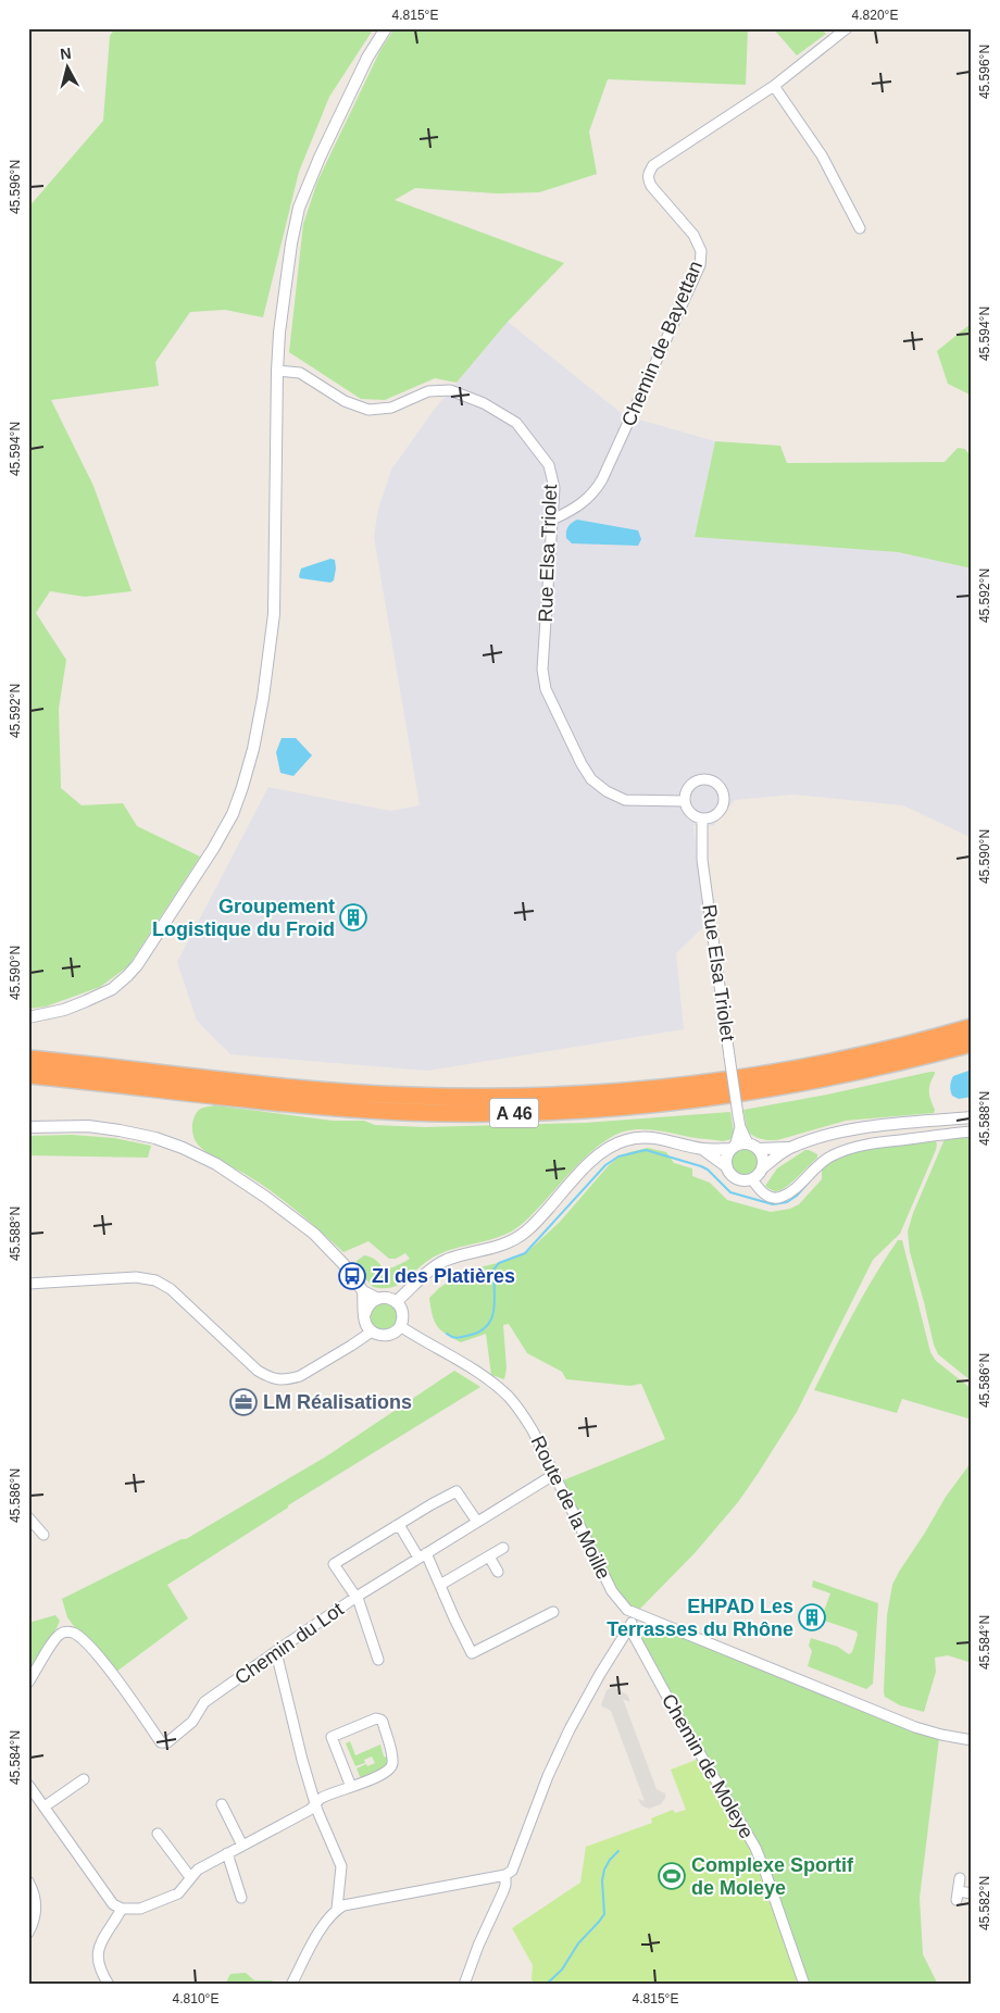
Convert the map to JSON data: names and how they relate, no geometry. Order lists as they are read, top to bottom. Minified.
{"streets":{"highway":["A 46"],"street":["Chemin de Bayettan","Rue Elsa Triolet","Route de la Moille","Chemin du Lot","Chemin de Moleye"]},"crossings":[["Chemin de Bayettan","Rue Elsa Triolet"],["Route de la Moille","Chemin du Lot"]],"places":{"building":["Groupement Logistique du Froid","EHPAD Les Terrasses du Rhône"],"bus stop":["ZI des Platières"],"office":["LM Réalisations"],"sports":["Complexe Sportif de Moleye"]},"north":"top","coordinates":["4.815°E","4.820°E","45.596°N","45.594°N","45.592°N","45.590°N","45.588°N","45.586°N","45.584°N","45.582°N","4.810°E"]}
